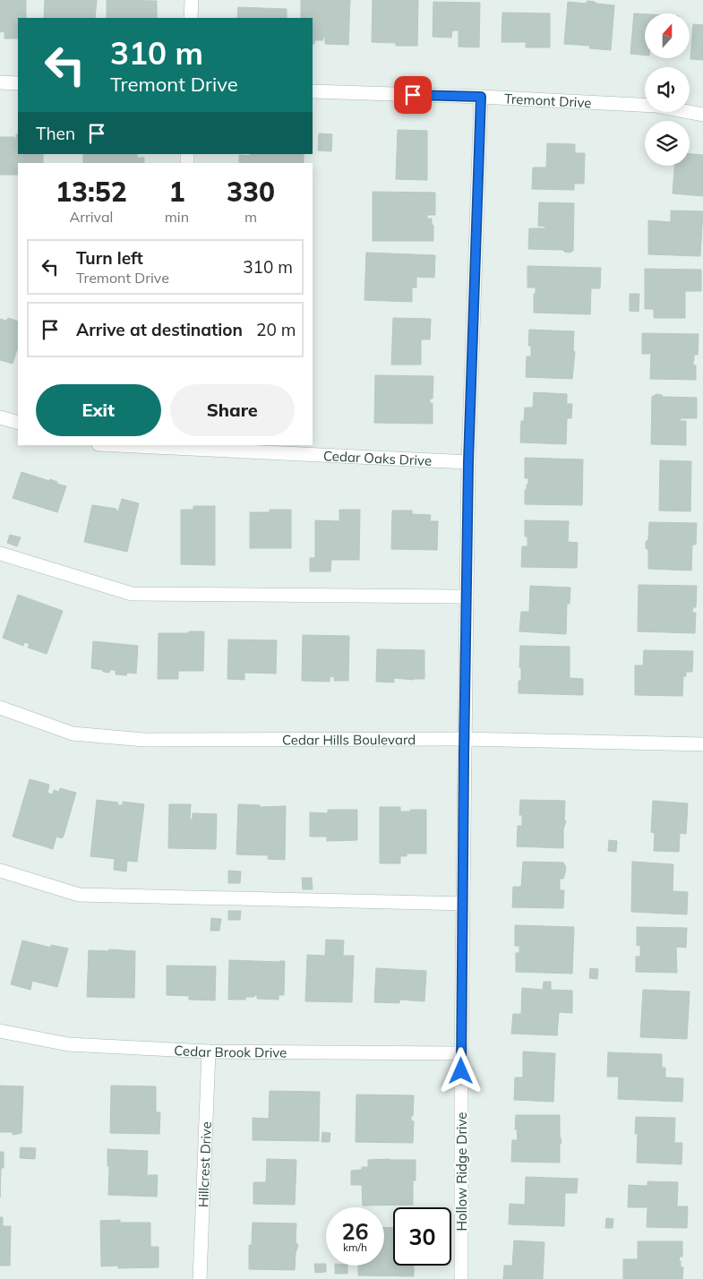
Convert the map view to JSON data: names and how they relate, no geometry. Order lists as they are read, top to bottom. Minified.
{"streets":{"street":["Tremont Drive","Cedar Oaks Drive","Cedar Hills Boulevard","Cedar Brook Drive","Hillcrest Drive","Hollow Ridge Drive"]},"crossings":[["Tremont Drive","Hollow Ridge Drive"],["Cedar Oaks Drive","Hollow Ridge Drive"],["Cedar Hills Boulevard","Hollow Ridge Drive"],["Cedar Brook Drive","Hillcrest Drive"],["Cedar Brook Drive","Hollow Ridge Drive"]],"north":"top","page":{"turn":["310 m","Tremont Drive"],"then":"Then","eta":["13:52","Arrival","1","min","330","m"],"list":[{"name":"Turn left","note":"Tremont Drive","value":"310 m"},{"name":"Arrive at destination","value":"20 m"}],"buttons":["Exit","Share"],"speed":"26 km/h","limit":"30"}}
